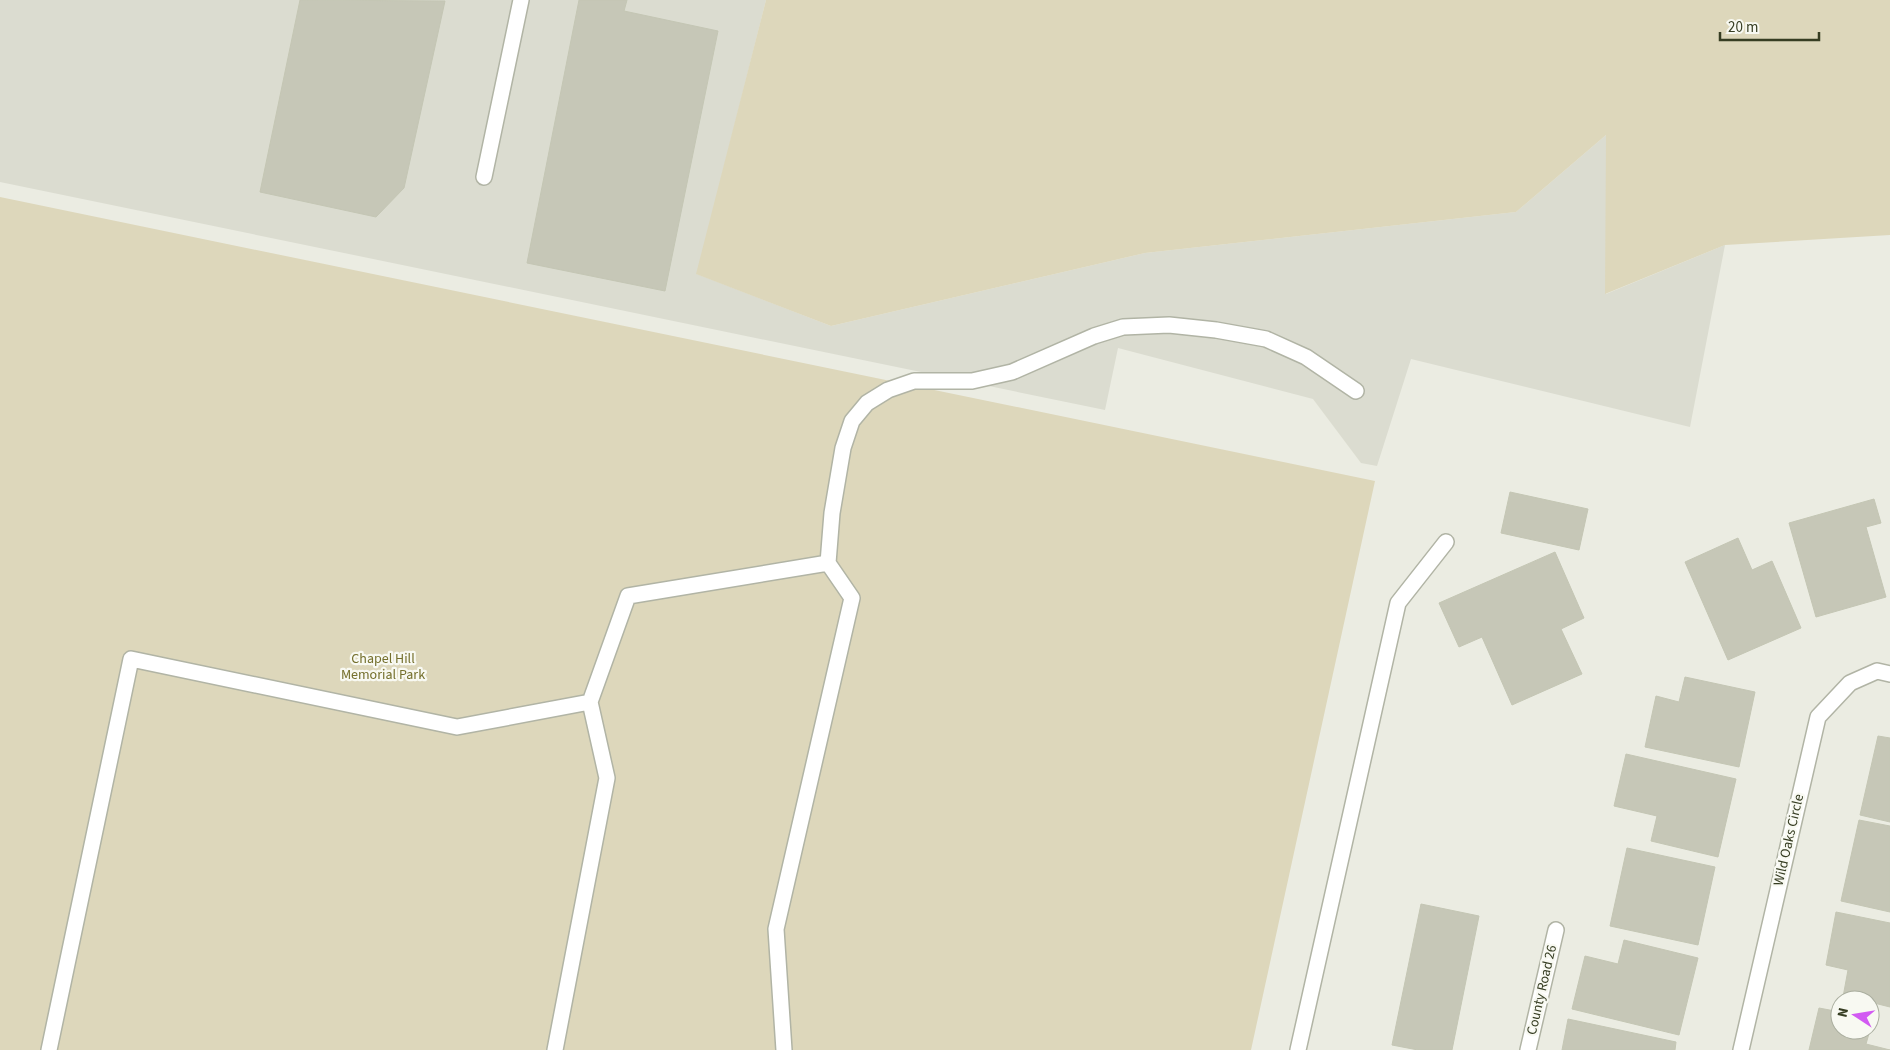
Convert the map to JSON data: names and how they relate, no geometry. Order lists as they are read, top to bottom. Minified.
{"streets":{"street":["Wild Oaks Circle","County Road 26"]},"parks":["Chapel Hill Memorial Park"],"scale_bar":"20 m","north":"left"}
